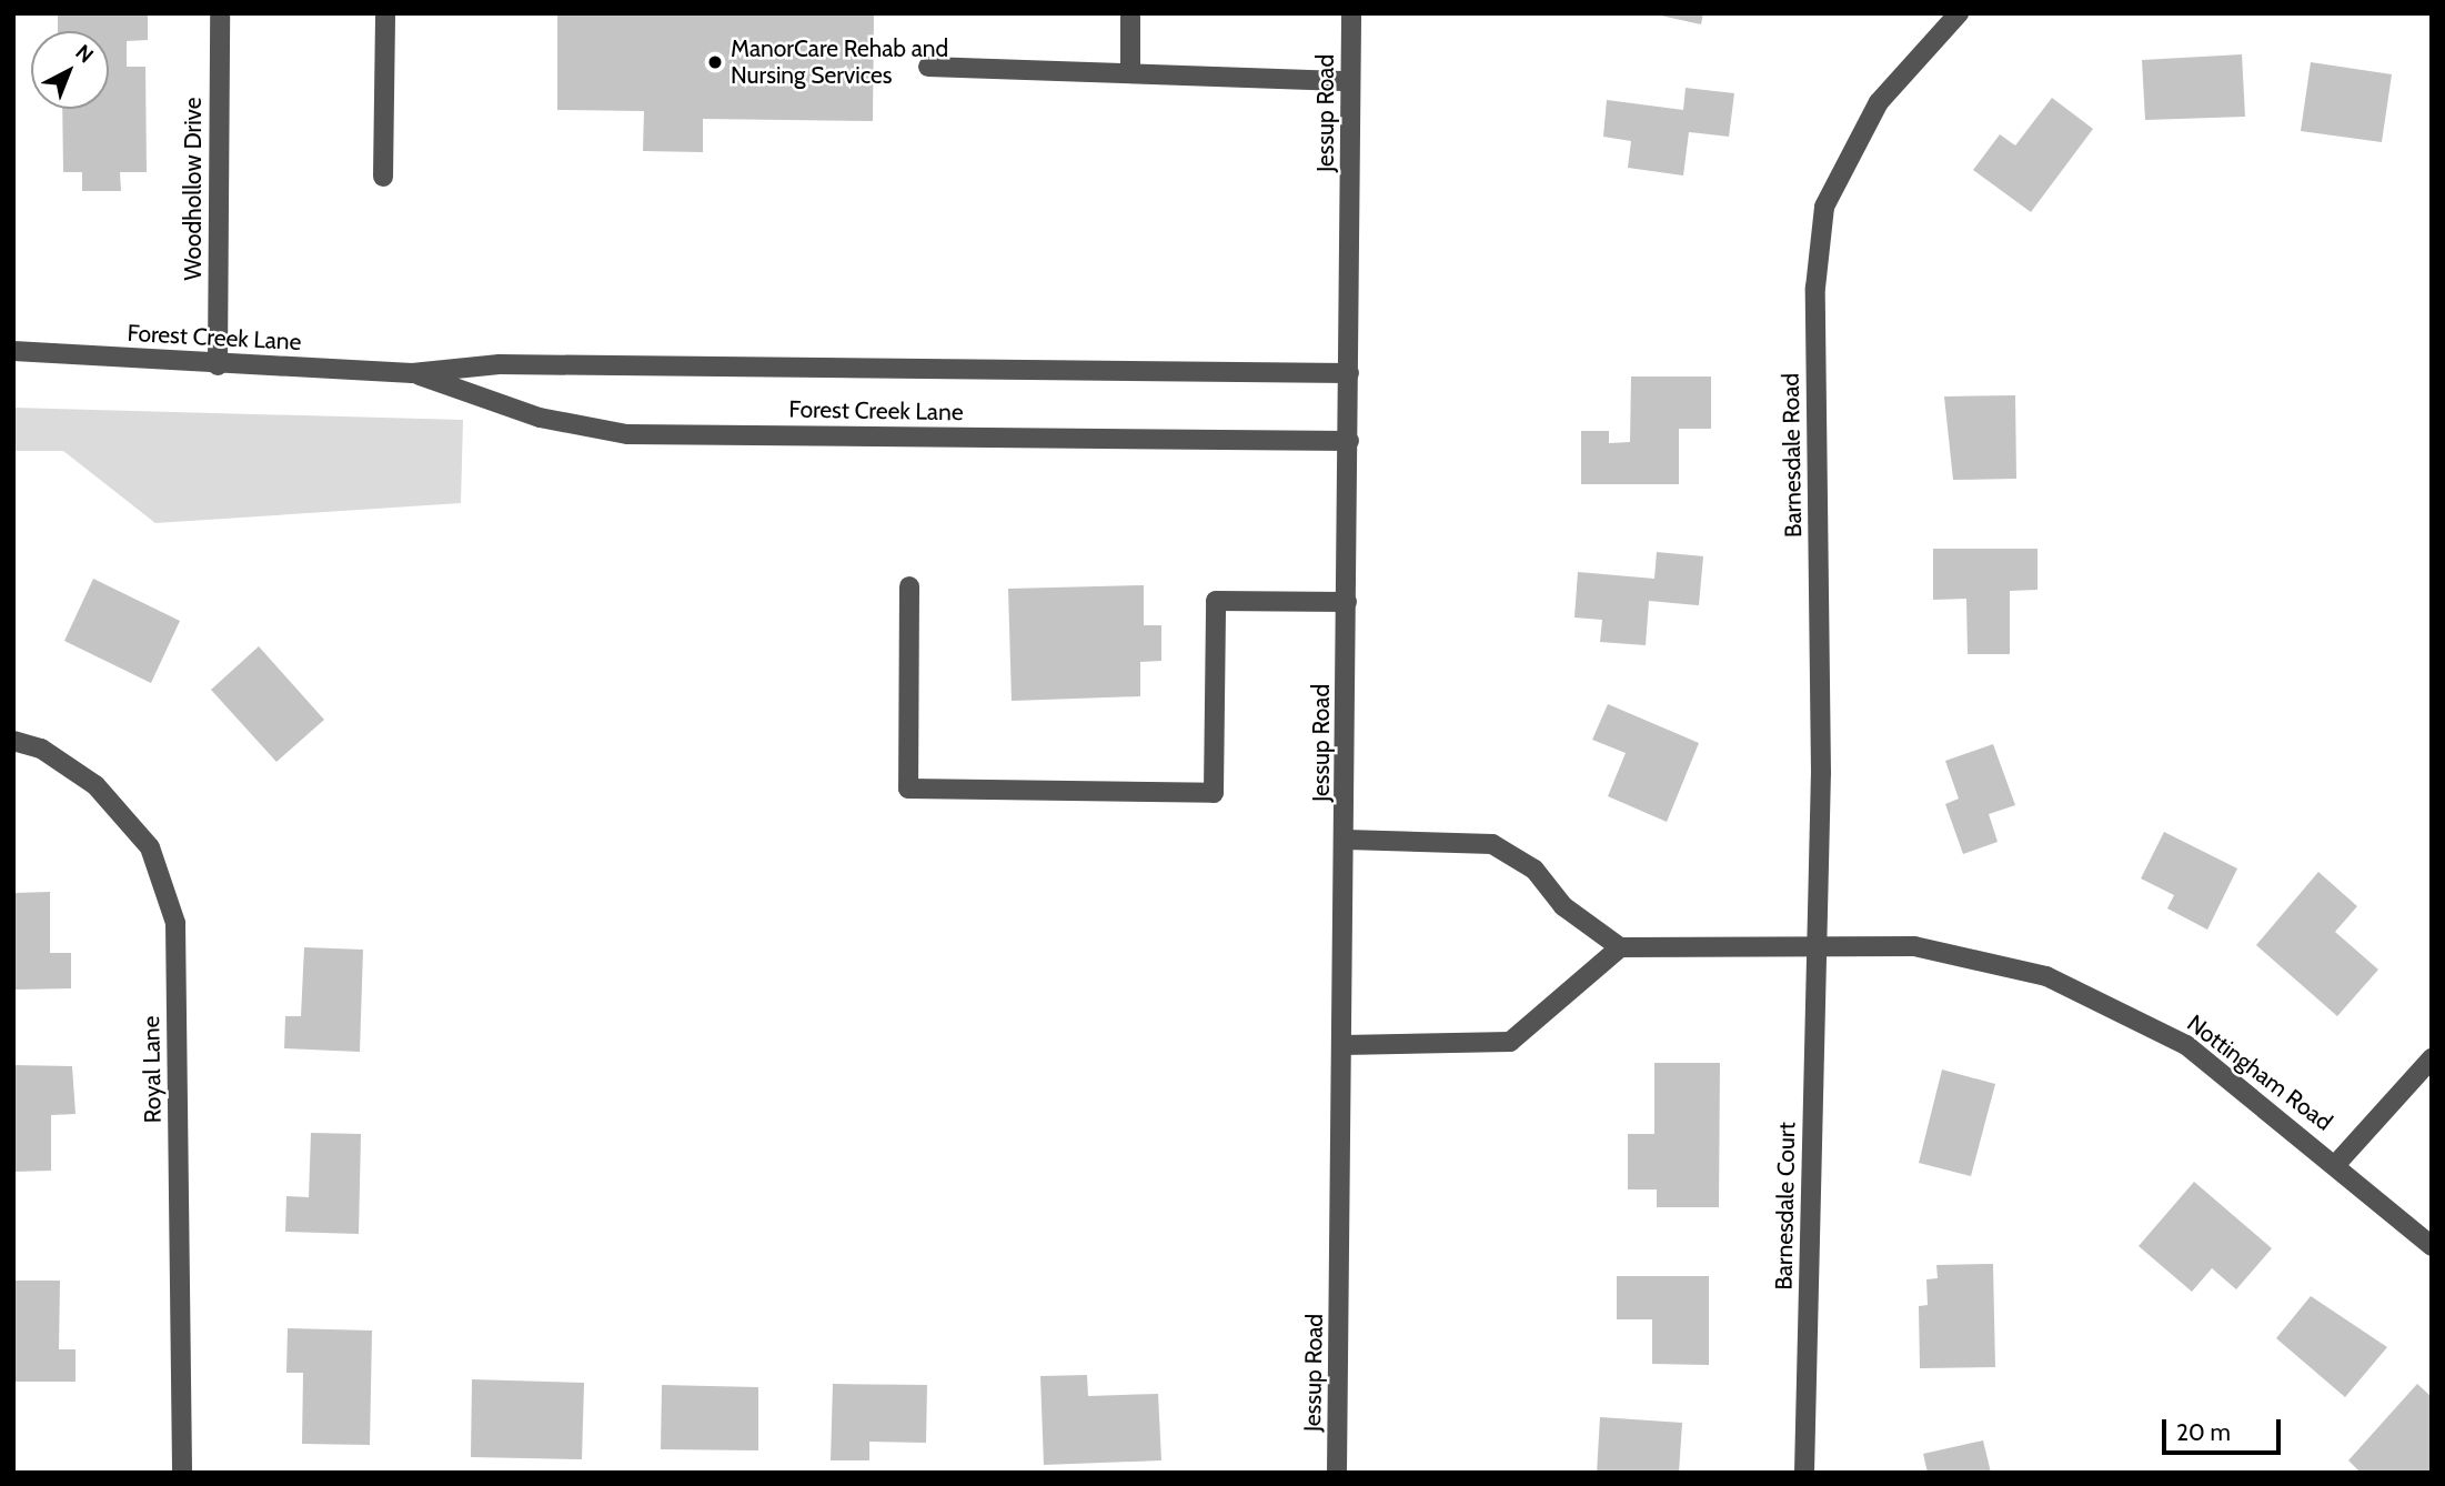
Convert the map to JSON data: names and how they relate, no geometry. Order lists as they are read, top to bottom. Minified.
{"streets":{"street":["Jessup Road","Woodhollow Drive","Forest Creek Lane","Barnesdale Road","Royal Lane","Nottingham Road","Barnesdale Court"]},"crossings":[["Jessup Road","Forest Creek Lane"],["Woodhollow Drive","Forest Creek Lane"],["Barnesdale Road","Nottingham Road"],["Barnesdale Road","Barnesdale Court"],["Nottingham Road","Barnesdale Court"]],"places":["ManorCare Rehab and Nursing Services"],"scale_bar":"20 m","north":"top right"}
